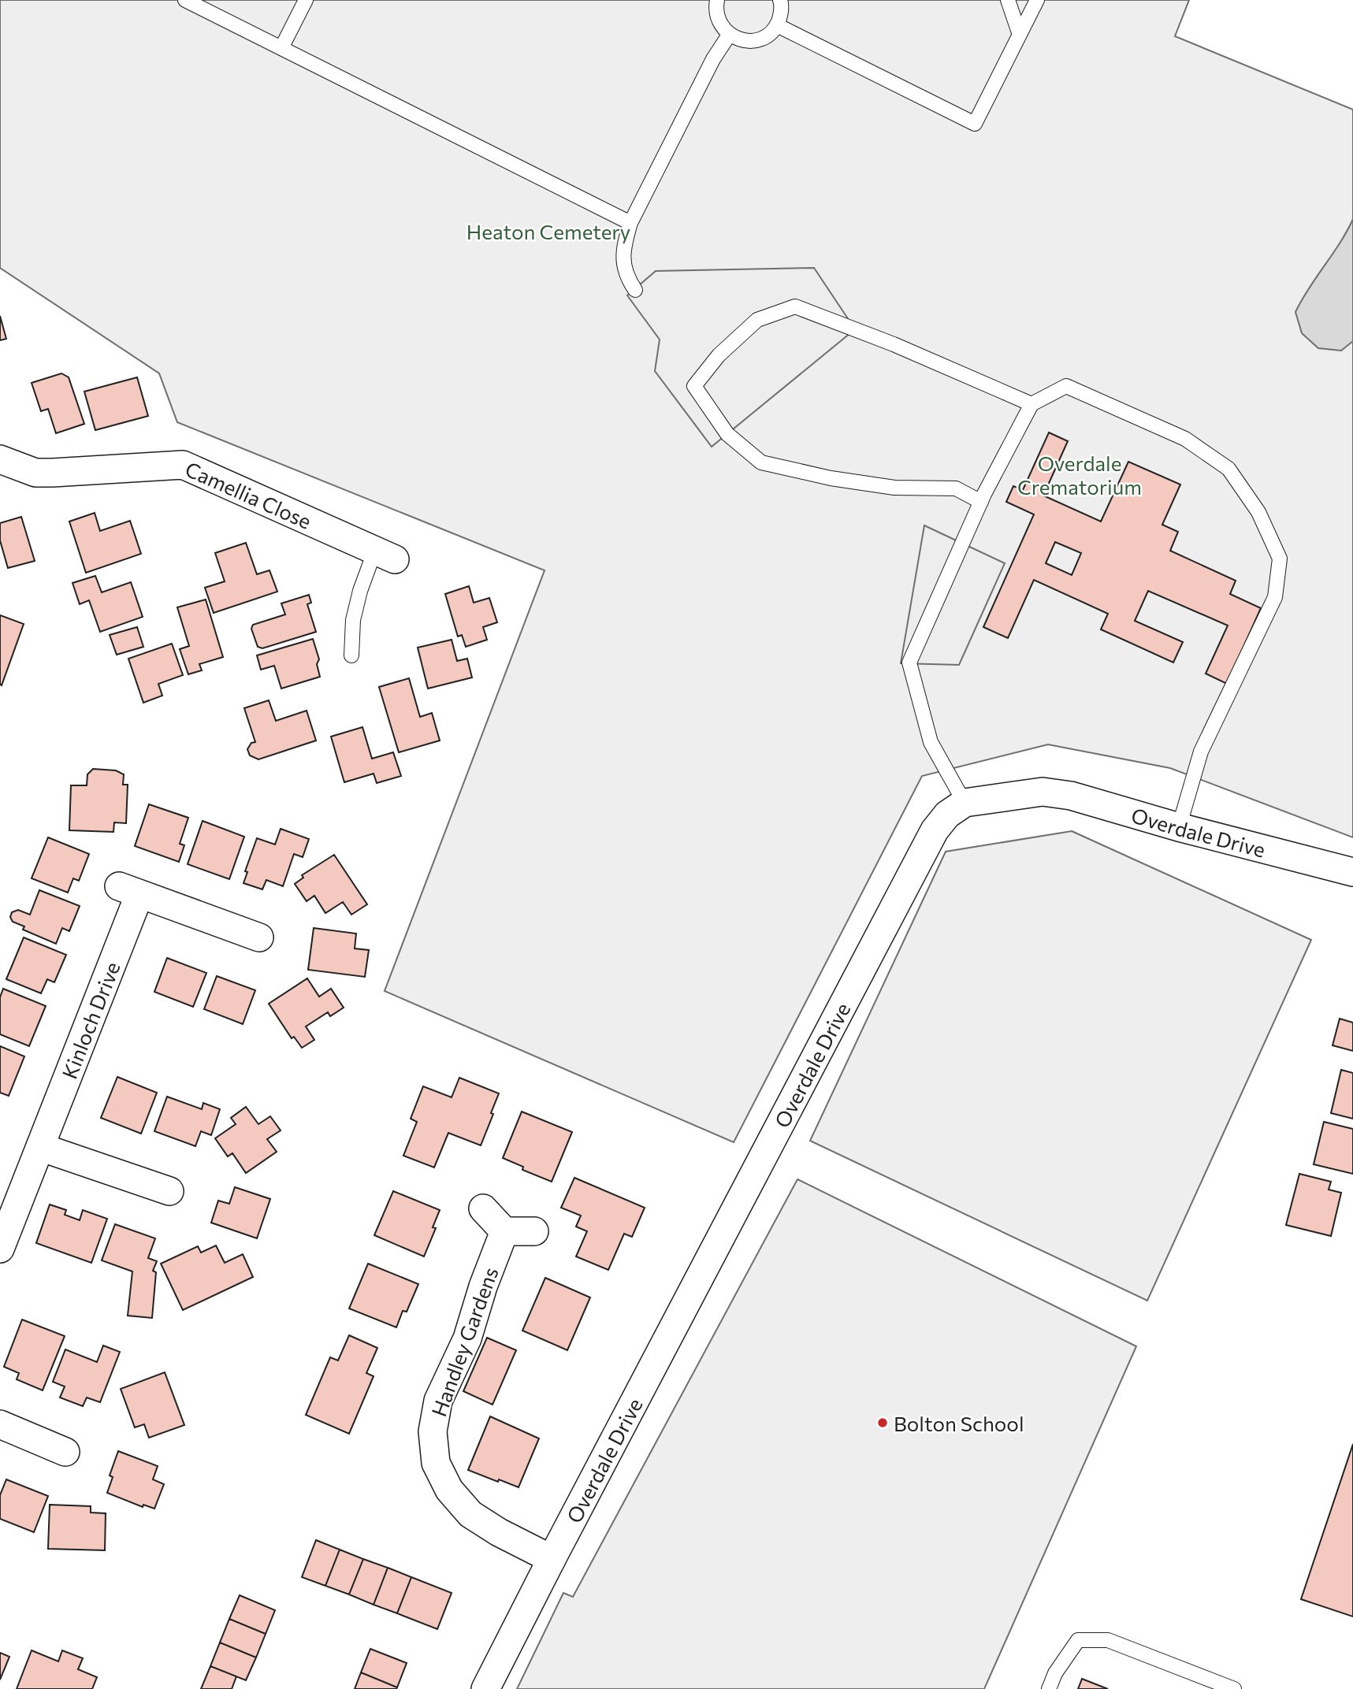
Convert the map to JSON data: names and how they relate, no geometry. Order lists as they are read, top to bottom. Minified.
{"streets":{"street":["Camellia Close","Overdale Drive","Kinloch Drive","Handley Gardens"]},"crossings":[["Overdale Drive","Handley Gardens"]],"parks":["Heaton Cemetery","Overdale Crematorium"],"places":["Bolton School"]}
